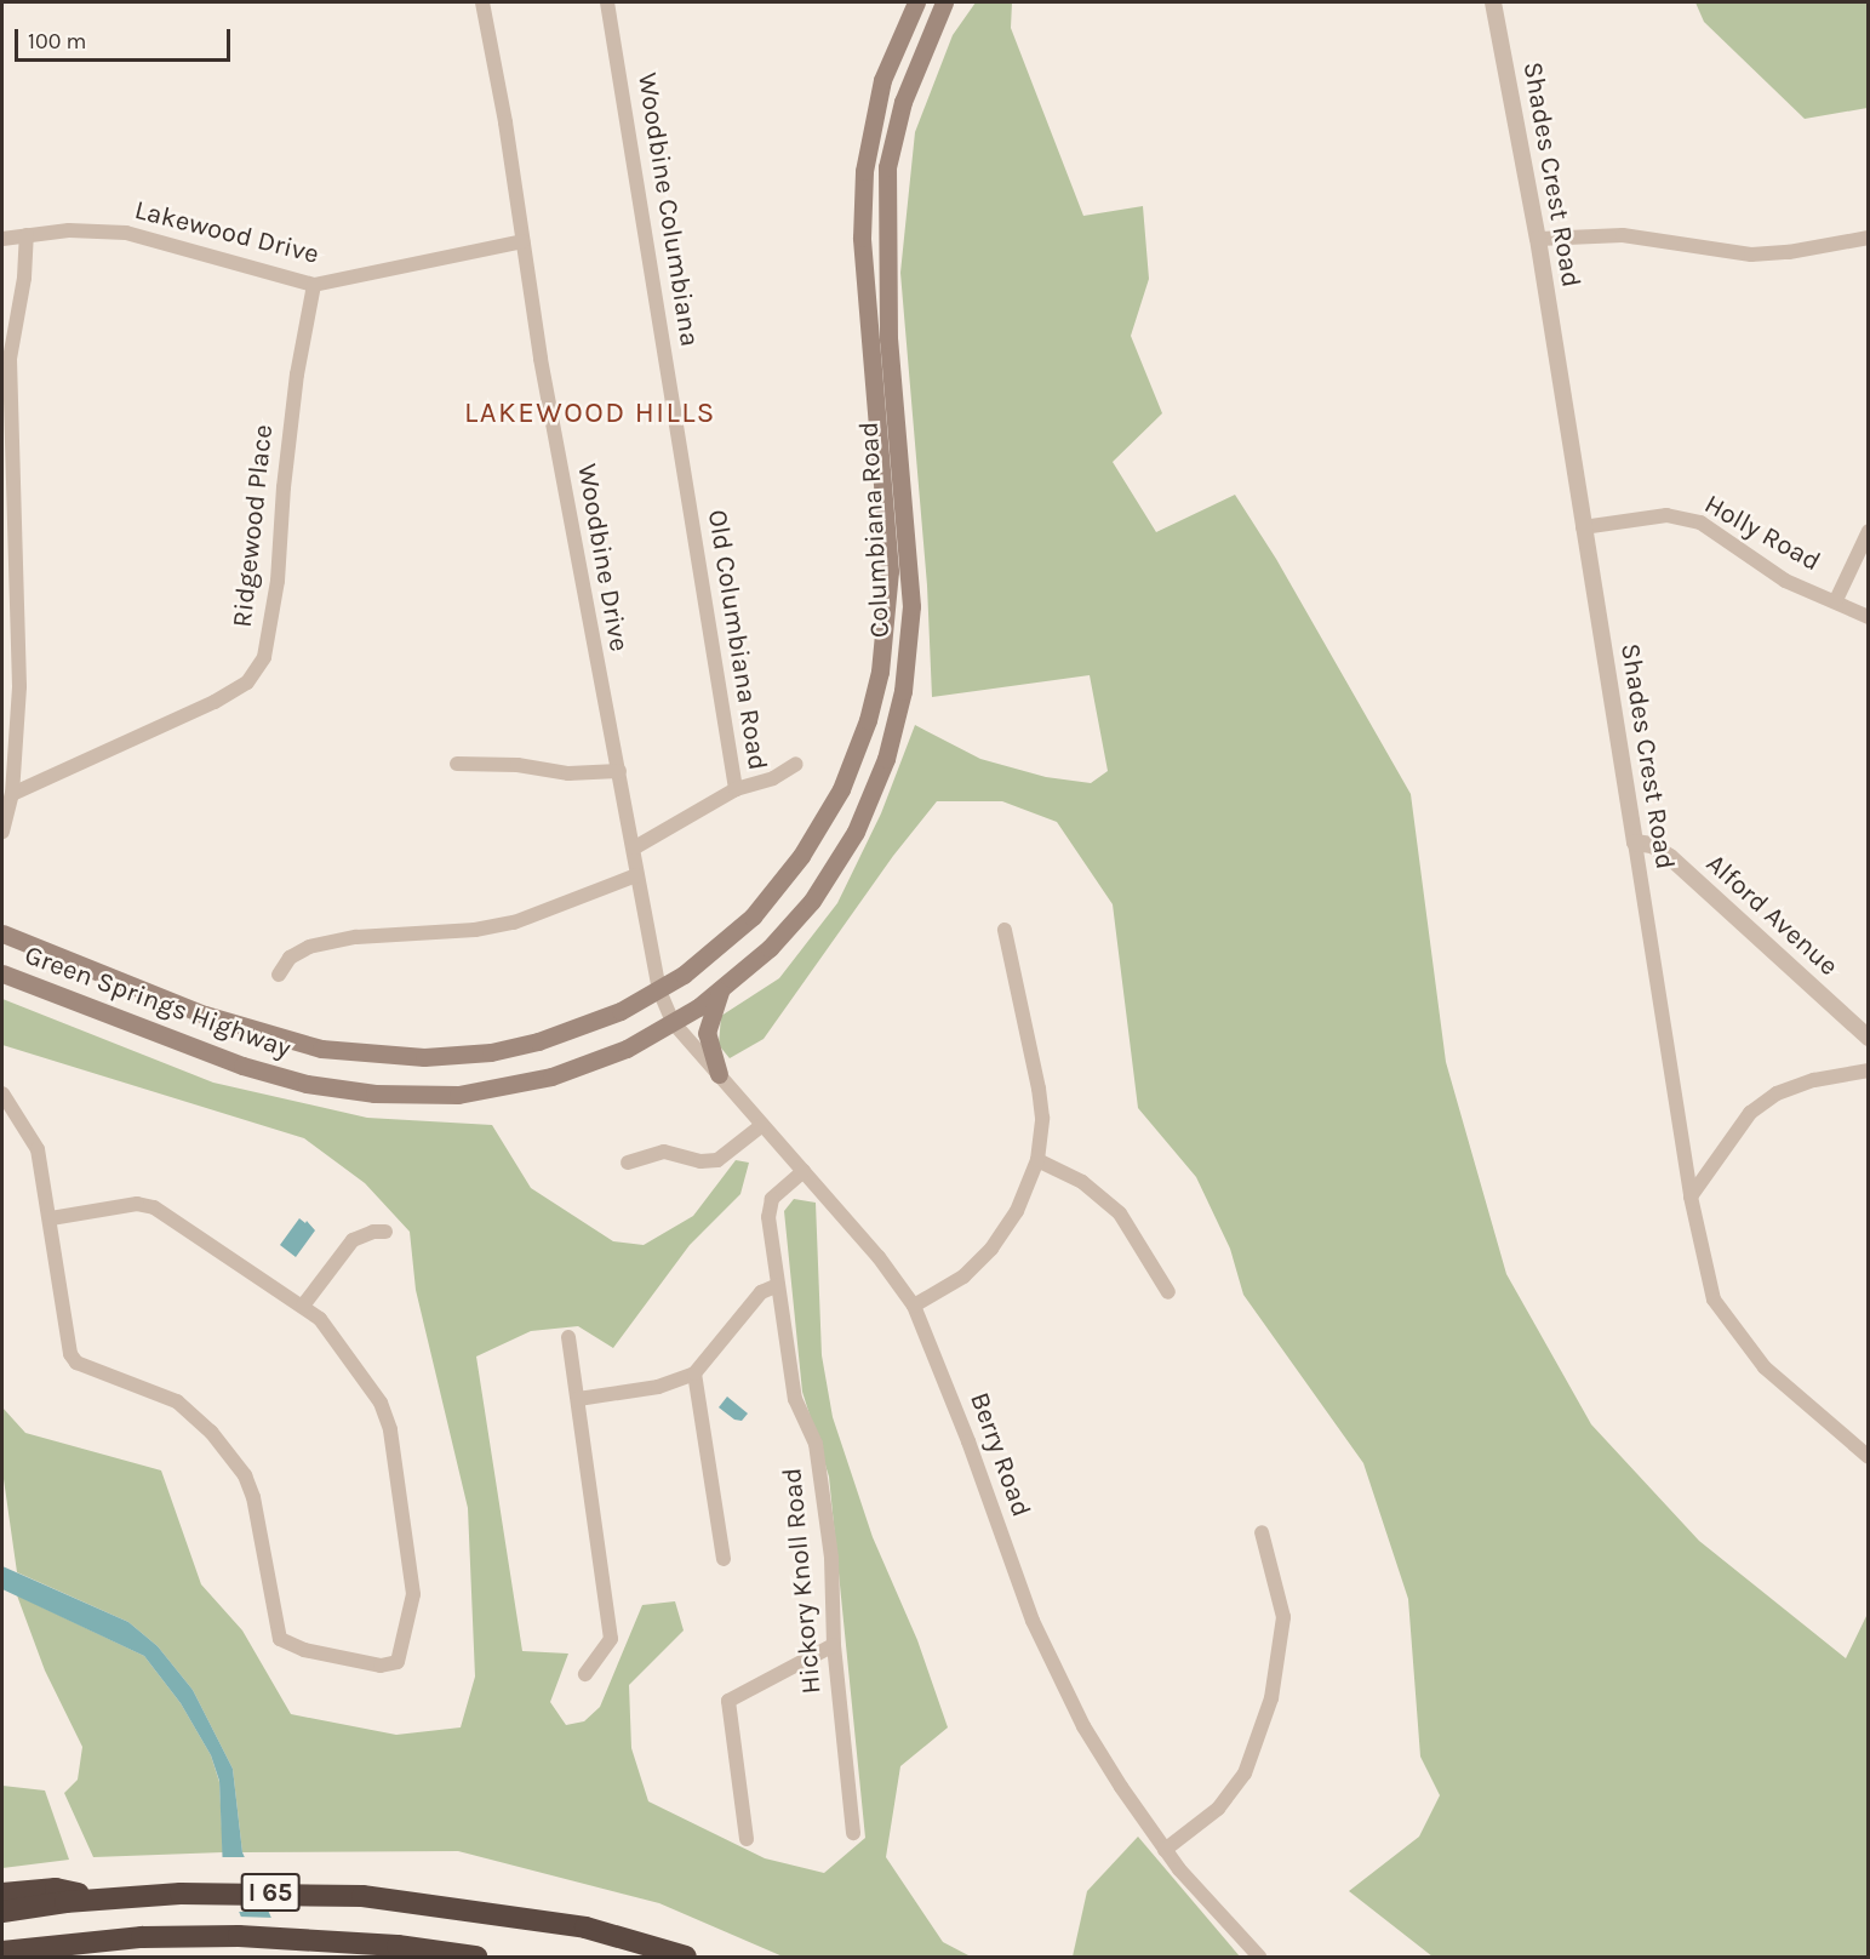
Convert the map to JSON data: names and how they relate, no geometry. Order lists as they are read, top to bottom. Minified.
{"streets":{"highway":["I 65"],"main road":["Columbiana Road","Green Springs Highway"],"street":["Shades Crest Road","Woodbine Columbiana","Lakewood Drive","Ridgewood Place","Holly Road","Woodbine Drive","Old Columbiana Road","Alford Avenue","Berry Road","Hickory Knoll Road"]},"crossings":[["Shades Crest Road","Holly Road"],["Shades Crest Road","Alford Avenue"],["Woodbine Columbiana","Old Columbiana Road"],["Lakewood Drive","Ridgewood Place"],["Lakewood Drive","Woodbine Drive"],["Columbiana Road","Woodbine Drive"],["Columbiana Road","Green Springs Highway"],["Columbiana Road","Berry Road"],["Woodbine Drive","Old Columbiana Road"],["Woodbine Drive","Green Springs Highway"],["Woodbine Drive","Berry Road"],["Green Springs Highway","Berry Road"],["Berry Road","Hickory Knoll Road"]],"districts":["LAKEWOOD HILLS"],"scale_bar":"100 m"}
